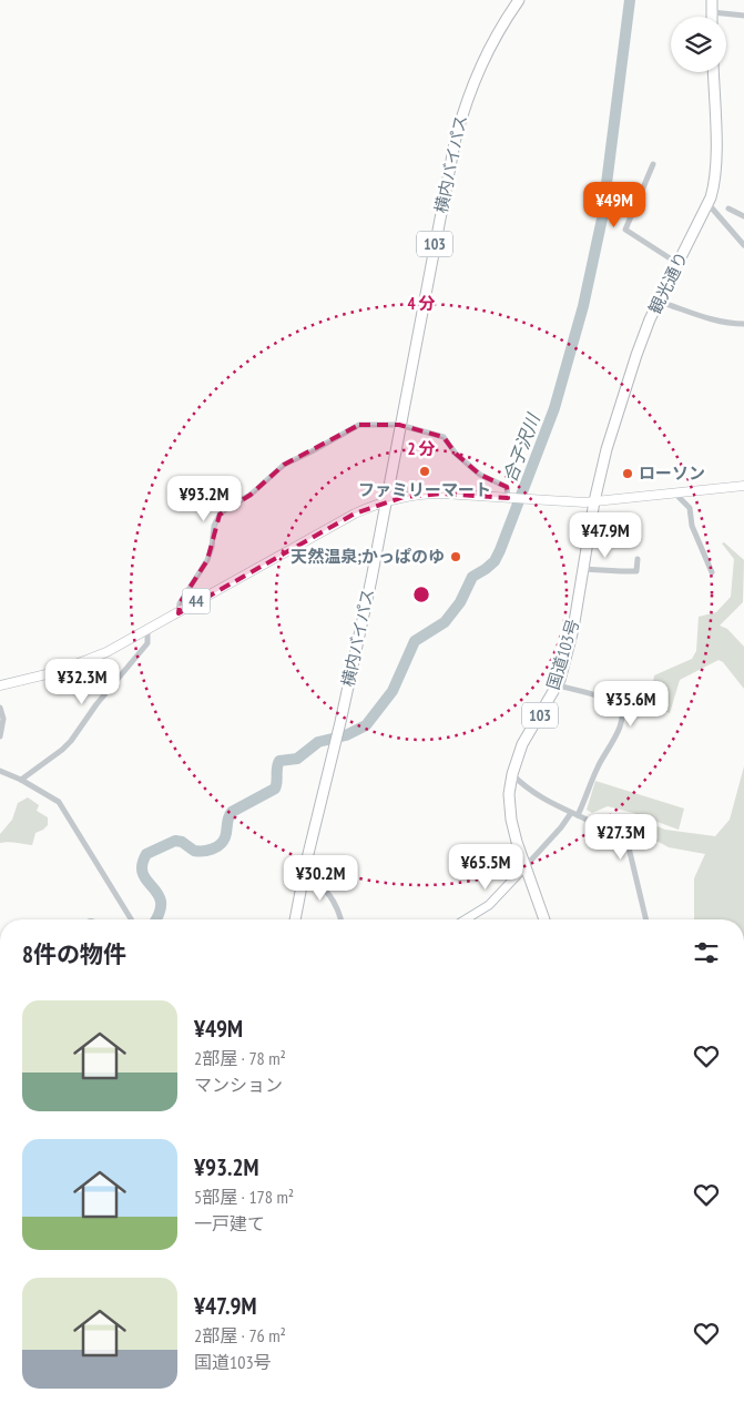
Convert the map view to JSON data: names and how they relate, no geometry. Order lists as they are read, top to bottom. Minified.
{"streets":{"highway":["横内バイパス","103","観光通り","国道103号"],"main road":["44"]},"crossings":[["横内バイパス","44"],["観光通り","44"],["観光通り","国道103号"],["44","国道103号"]],"water":["合子沢川"],"places":["ファミリーマート","ローソン","天然温泉;かっぱのゆ"],"page":{"price":["¥49M","¥93.2M","¥47.9M","¥32.3M","¥35.6M","¥27.3M","¥65.5M","¥30.2M"],"heading":"8件の物件","list":[{"name":"¥49M","note":"2部屋 · 78 m² · マンション"},{"name":"¥93.2M","note":"5部屋 · 178 m² · 一戸建て"},{"name":"¥47.9M","note":"2部屋 · 76 m² · 国道103号"}]},"rings":["4 分","2 分"]}
